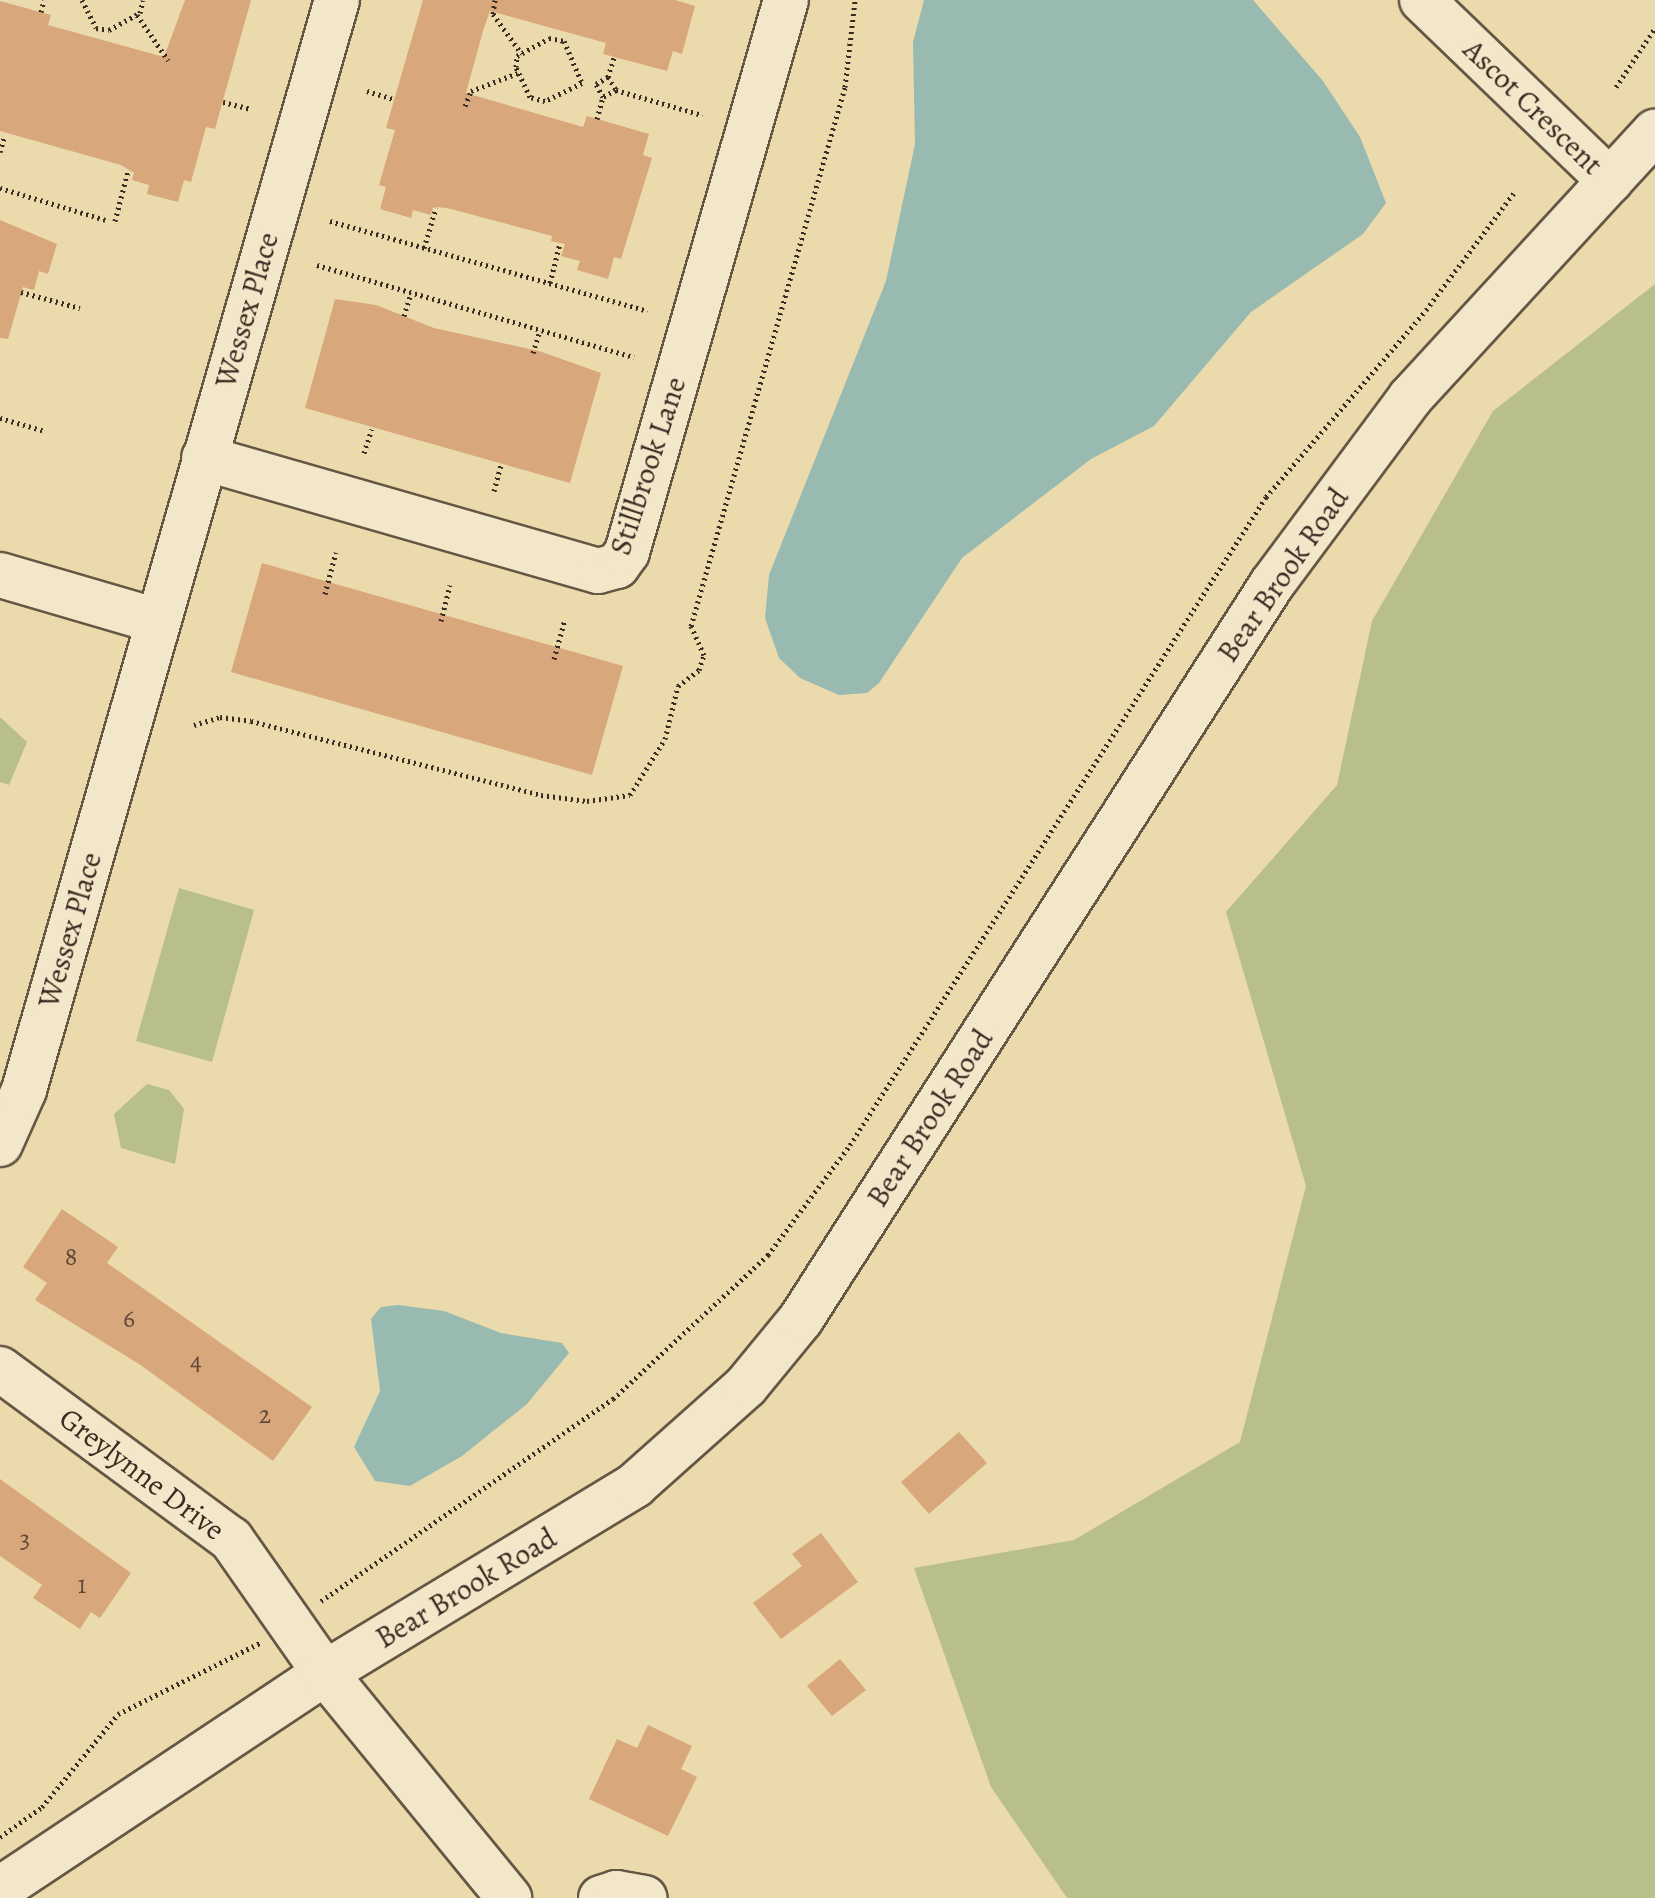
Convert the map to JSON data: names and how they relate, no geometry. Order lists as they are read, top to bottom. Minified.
{"streets":{"street":["Ascot Crescent","Wessex Place","Stillbrook Lane","Bear Brook Road","Greylynne Drive"]},"crossings":[["Ascot Crescent","Bear Brook Road"],["Wessex Place","Stillbrook Lane"],["Bear Brook Road","Greylynne Drive"]],"house_numbers":["8","6","4","2","3","1"]}
